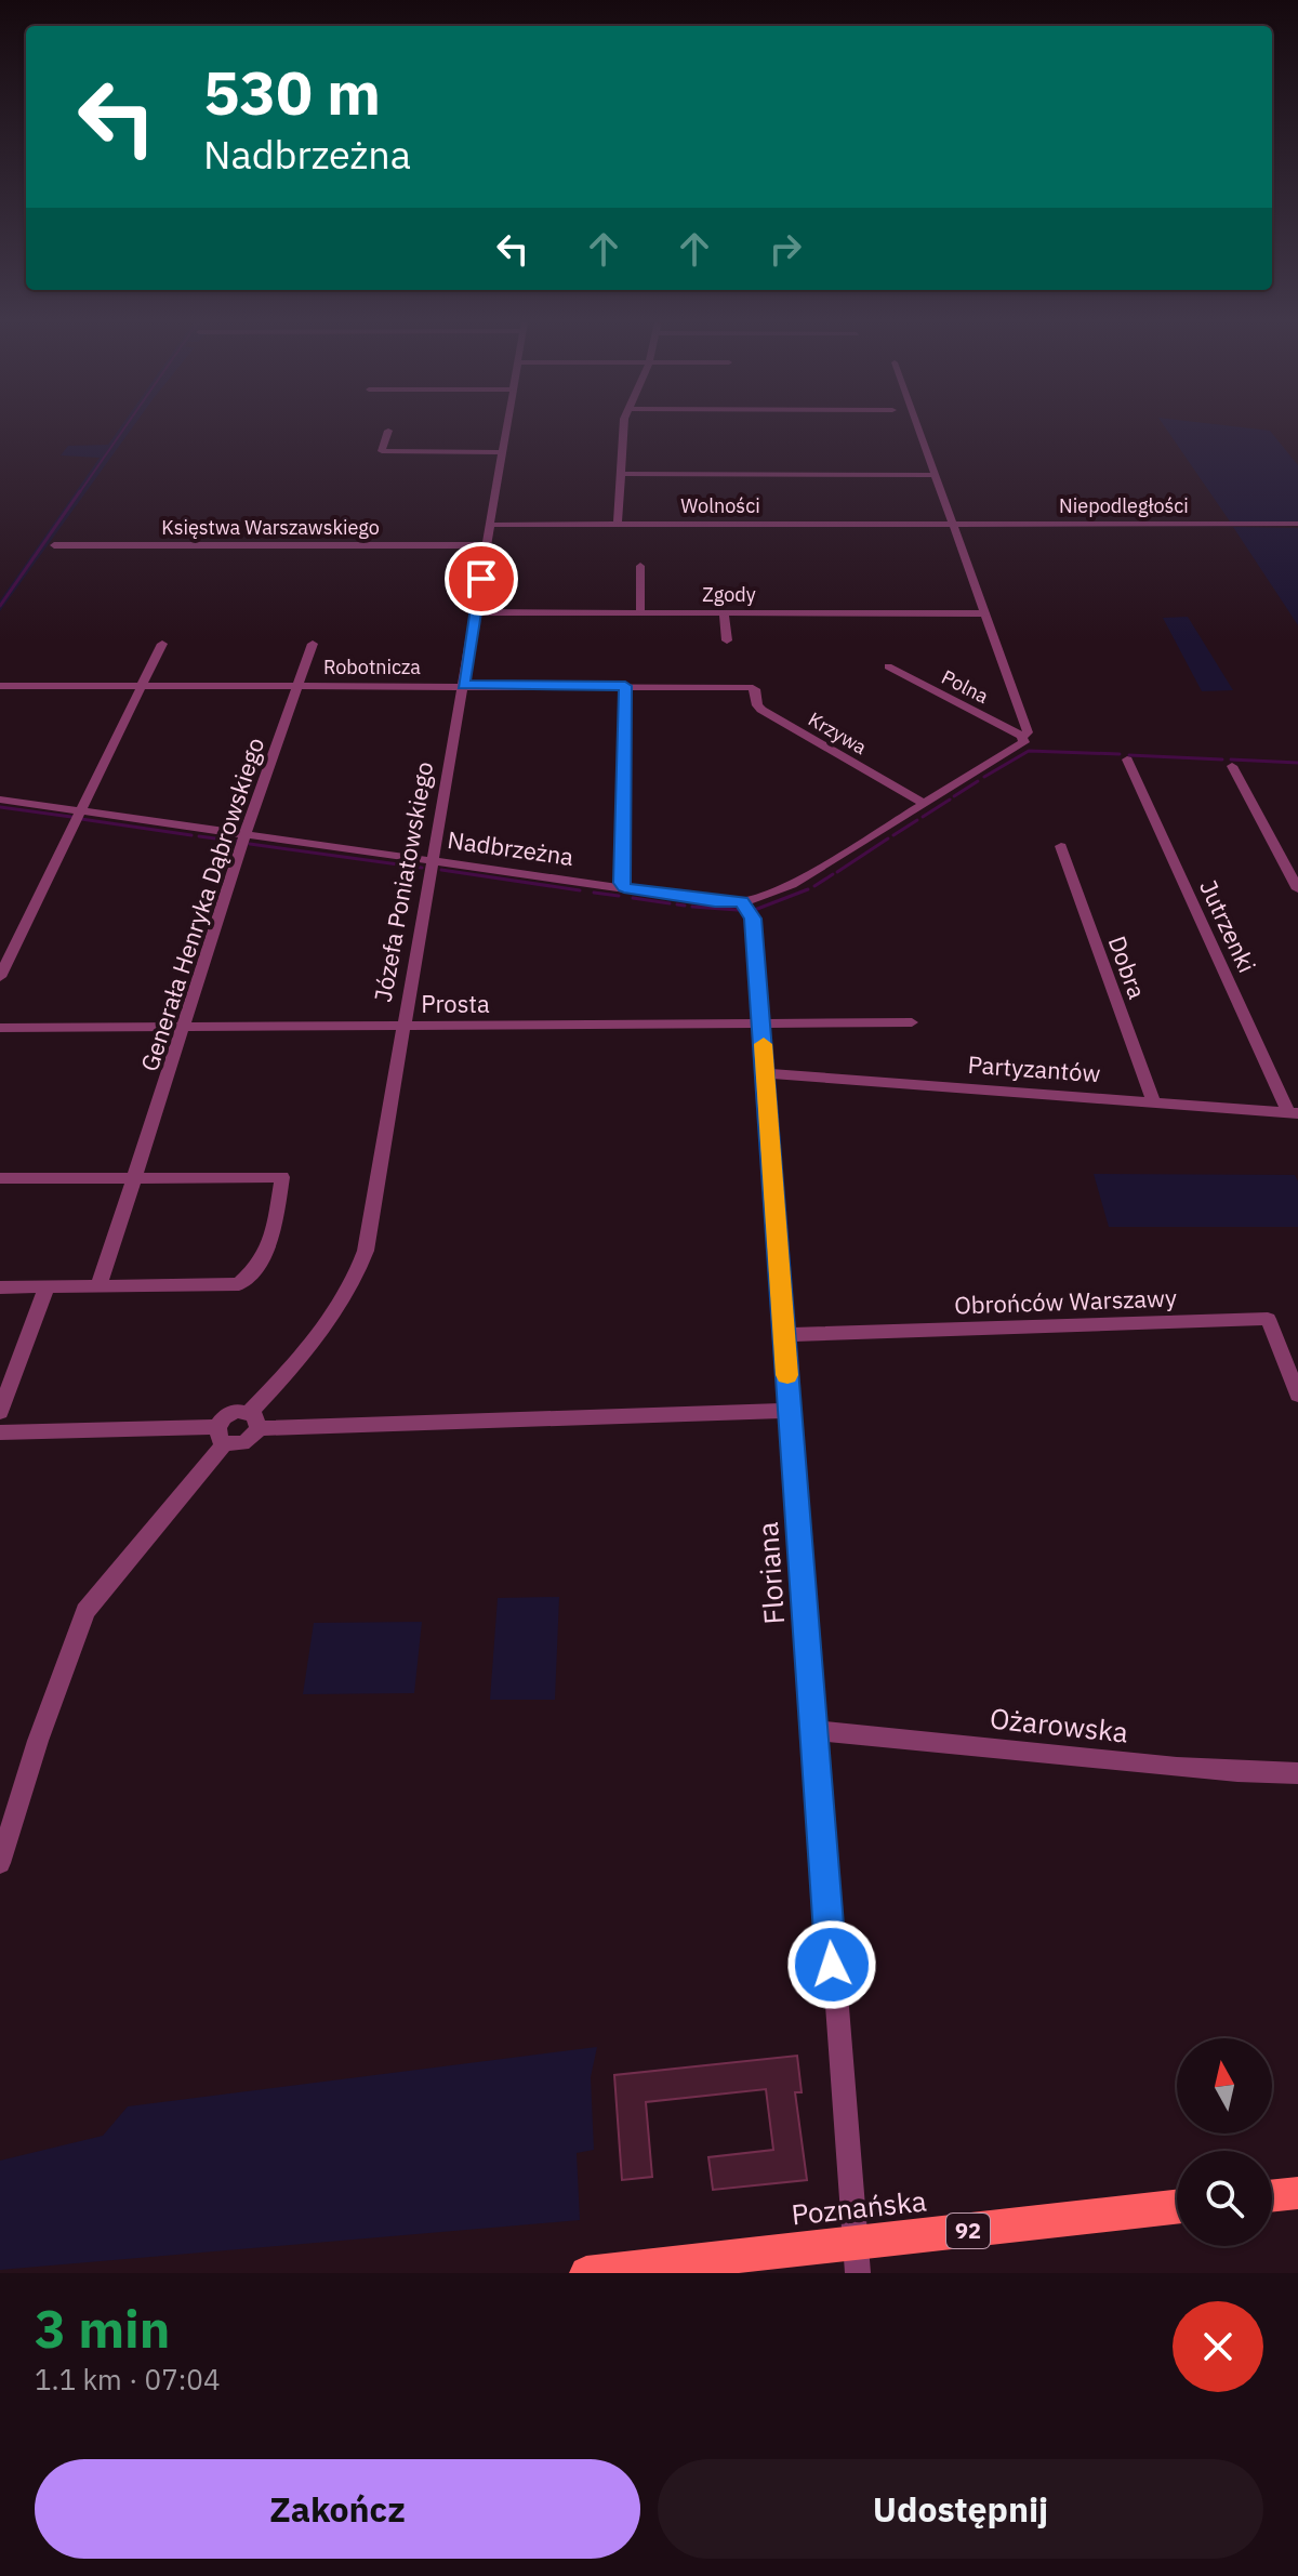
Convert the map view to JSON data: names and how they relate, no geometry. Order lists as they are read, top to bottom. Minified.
{"streets":{"main road":["Poznańska","92"],"street":["Wolności","Niepodległości","Księstwa Warszawskiego","Zgody","Robotnicza","Polna","Krzywa","Nadbrzeżna","Józefa Poniatowskiego","Generała Henryka Dąbrowskiego","Jutrzenki","Dobra","Prosta","Partyzantów","Obrońców Warszawy","Floriana","Ożarowska"]},"crossings":[["Wolności","Niepodległości"],["Wolności","Józefa Poniatowskiego"],["Księstwa Warszawskiego","Józefa Poniatowskiego"],["Zgody","Józefa Poniatowskiego"],["Robotnicza","Krzywa"],["Robotnicza","Józefa Poniatowskiego"],["Robotnicza","Generała Henryka Dąbrowskiego"],["Polna","Nadbrzeżna"],["Krzywa","Nadbrzeżna"],["Nadbrzeżna","Józefa Poniatowskiego"],["Nadbrzeżna","Generała Henryka Dąbrowskiego"],["Nadbrzeżna","Floriana"],["Józefa Poniatowskiego","Prosta"],["Generała Henryka Dąbrowskiego","Prosta"],["Jutrzenki","Partyzantów"],["Dobra","Partyzantów"],["Prosta","Floriana"],["Partyzantów","Floriana"],["Obrońców Warszawy","Floriana"],["Floriana","Ożarowska"],["Floriana","Poznańska"]],"north":"top","page":{"turn":["530 m","Nadbrzeżna"],"heading":["3 min","1.1 km · 07:04"],"buttons":["Zakończ","Udostępnij"]}}
